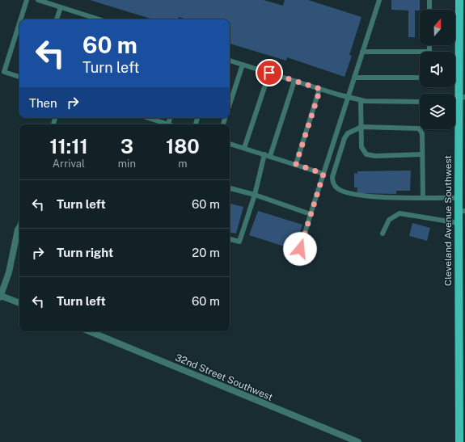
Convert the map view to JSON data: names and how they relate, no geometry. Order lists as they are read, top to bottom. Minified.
{"streets":{"main road":["Cleveland Avenue Southwest"],"street":["32nd Street Southwest"]},"north":"top","page":{"turn":["60 m","Turn left"],"then":"Then","eta":["11:11","Arrival","3","min","180","m"],"list":[{"name":"Turn left","value":"60 m"},{"name":"Turn right","value":"20 m"},{"name":"Turn left","value":"60 m"}]}}
